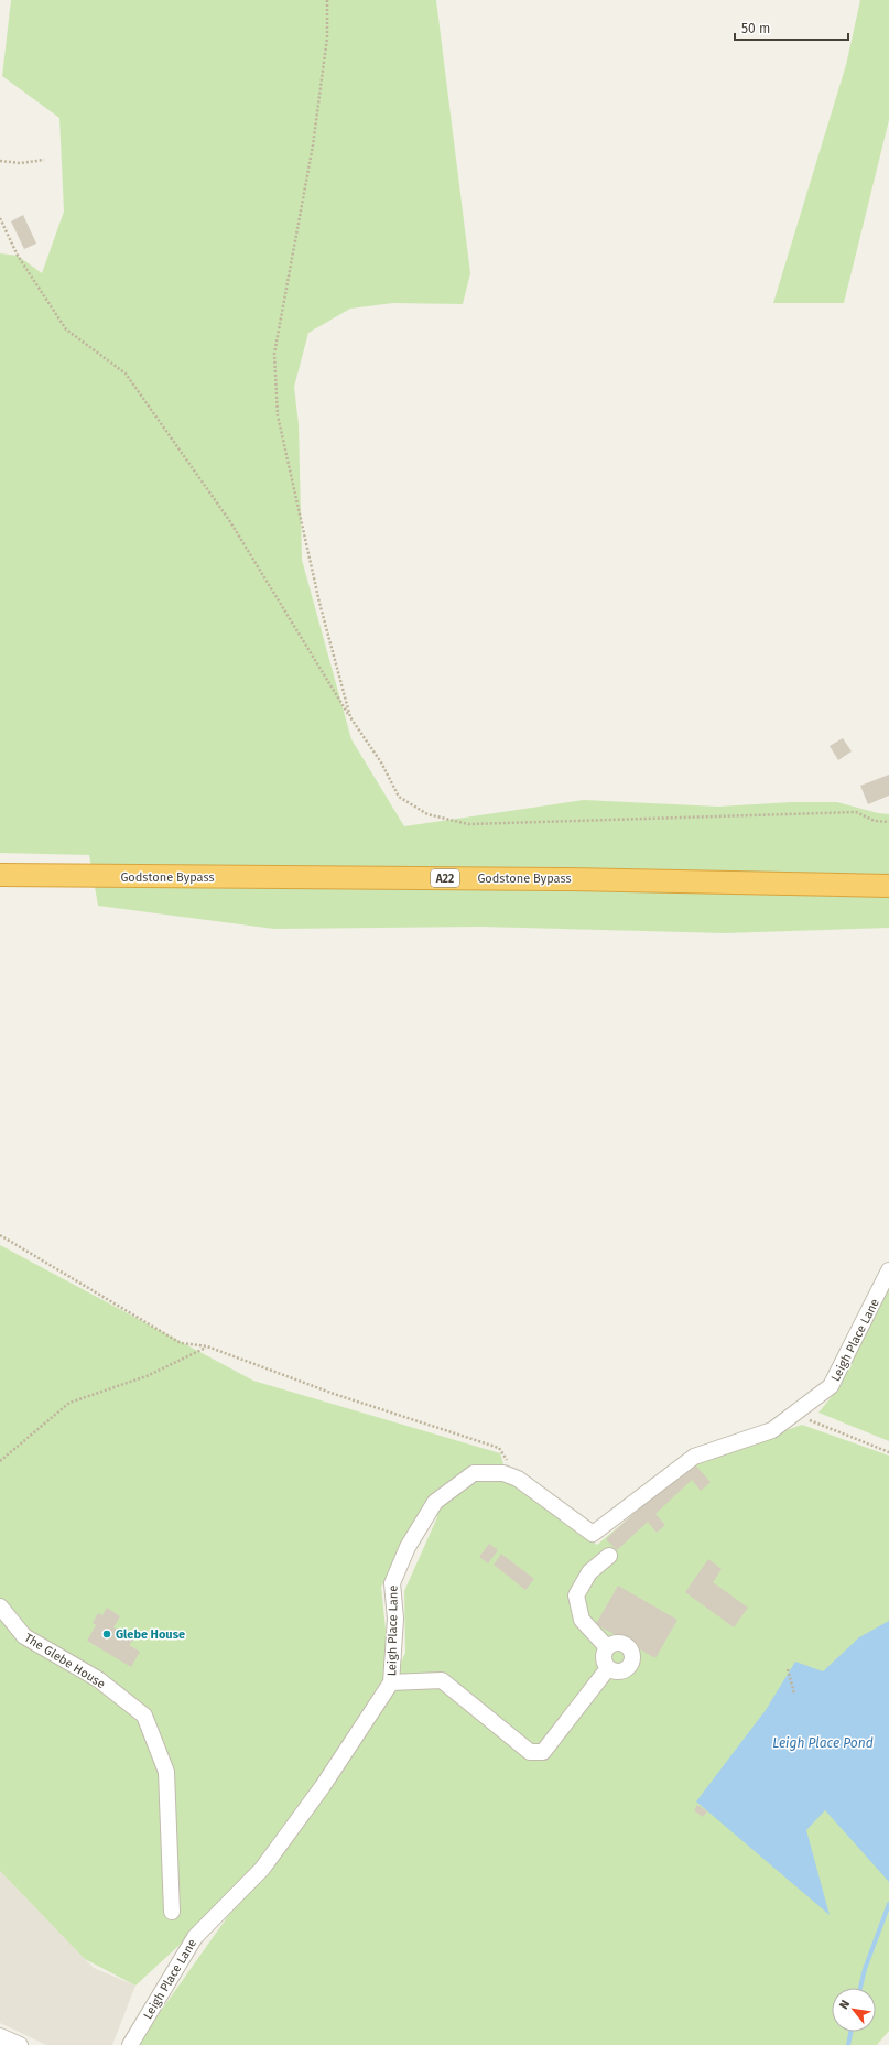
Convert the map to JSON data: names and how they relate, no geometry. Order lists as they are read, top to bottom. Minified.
{"streets":{"highway":["Godstone Bypass","A22"],"street":["Leigh Place Lane","The Glebe House"]},"water":["Leigh Place Pond"],"places":["Glebe House"],"scale_bar":"50 m","north":"top left"}
